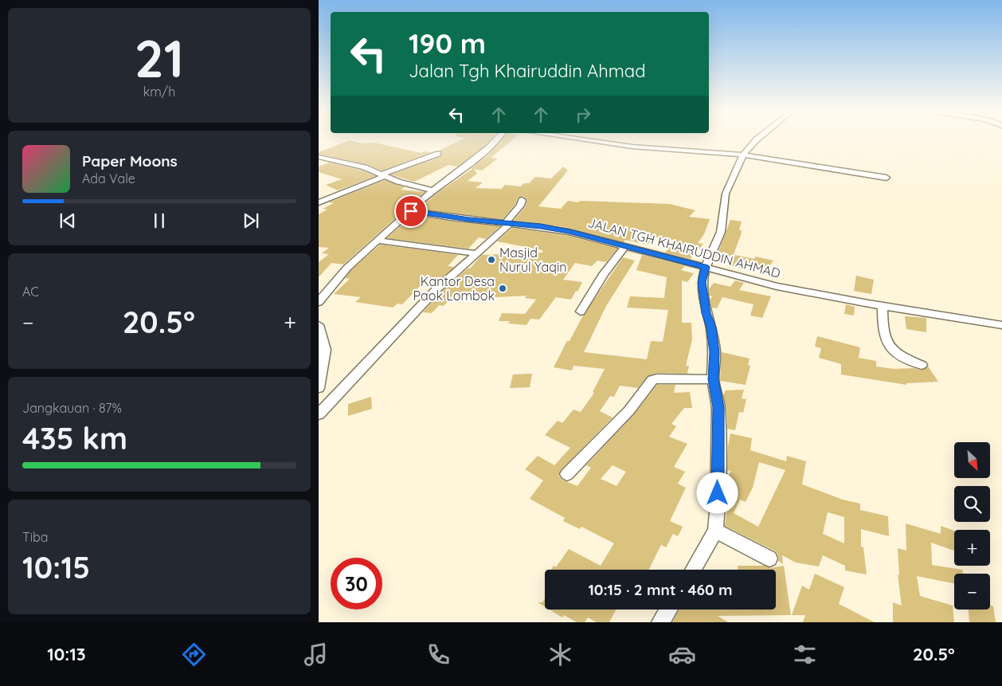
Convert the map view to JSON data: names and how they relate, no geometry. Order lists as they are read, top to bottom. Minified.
{"streets":{"street":["JALAN TGH KHAIRUDDIN AHMAD"]},"places":["Masjid Nurul Yaqin","Kantor Desa Paok Lombok"],"north":"bottom right","page":{"tile":[["21","km/h"],"AC",["Jangkauan · 87%","435 km"],["Tiba","10:15"]],"turn":["190 m","Jalan Tgh Khairuddin Ahmad"],"song":["Paper Moons","Ada Vale"],"heat":["−","20.5°","+"],"map_buttons":["+","−"],"limit":"30","trip":"10:15 · 2 mnt · 460 m","tabs":["10:13","20.5°"]}}
